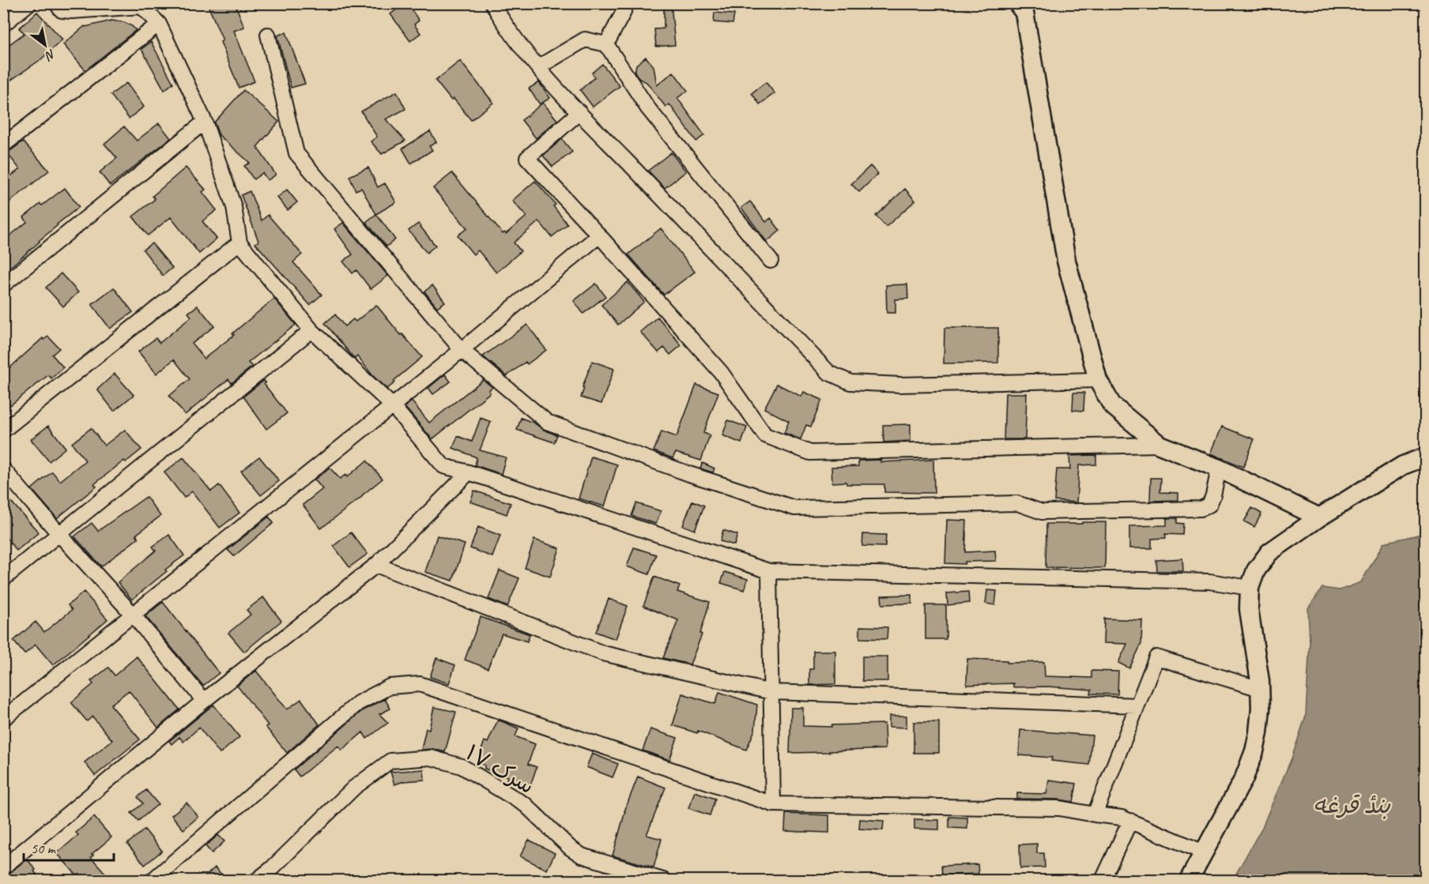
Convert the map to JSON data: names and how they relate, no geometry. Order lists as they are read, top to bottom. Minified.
{"streets":{"street":["سرک ۱۷"]},"water":["بندٔ قرغه"],"scale_bar":"50 m","north":"bottom right"}
